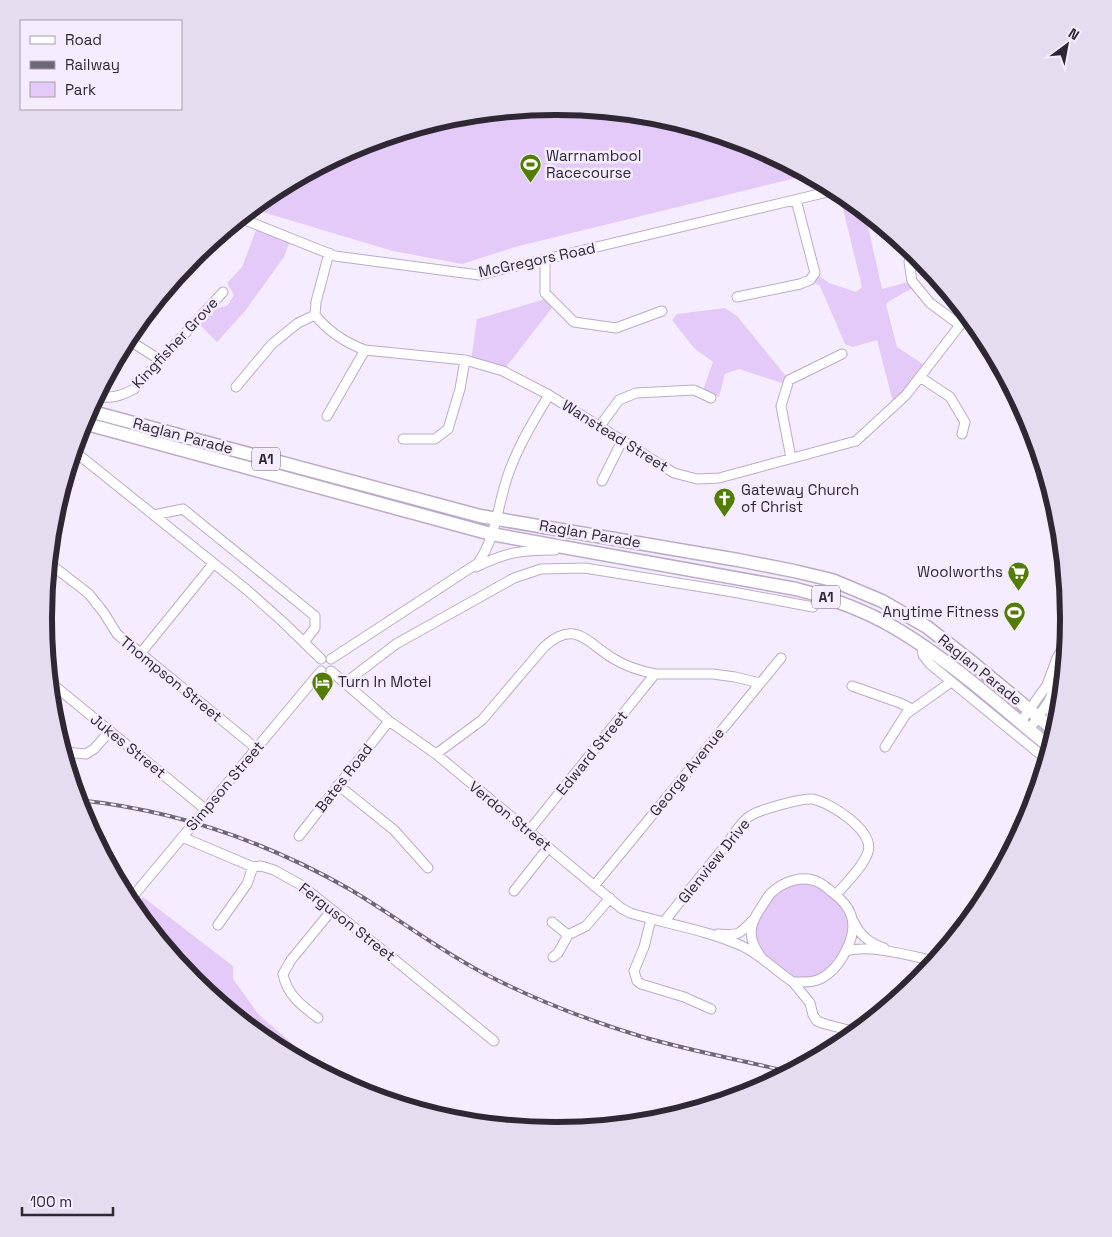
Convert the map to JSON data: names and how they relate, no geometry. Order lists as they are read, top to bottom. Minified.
{"streets":{"highway":["Raglan Parade","A1"],"street":["McGregors Road","Kingfisher Grove","Wanstead Street","Thompson Street","Jukes Street","Edward Street","George Avenue","Bates Road","Simpson Street","Verdon Street","Glenview Drive","Ferguson Street"]},"crossings":[["Thompson Street","Simpson Street"],["Jukes Street","Simpson Street"],["Edward Street","Verdon Street"],["George Avenue","Verdon Street"],["Bates Road","Verdon Street"],["Simpson Street","Verdon Street"],["Simpson Street","Ferguson Street"],["Verdon Street","Glenview Drive"]],"places":{"sports":["Warrnambool Racecourse","Anytime Fitness"],"church":["Gateway Church of Christ"],"supermarket":["Woolworths"],"hotel":["Turn In Motel"]},"legend":["Road","Railway","Park"],"scale_bar":"100 m","north":"top right"}
